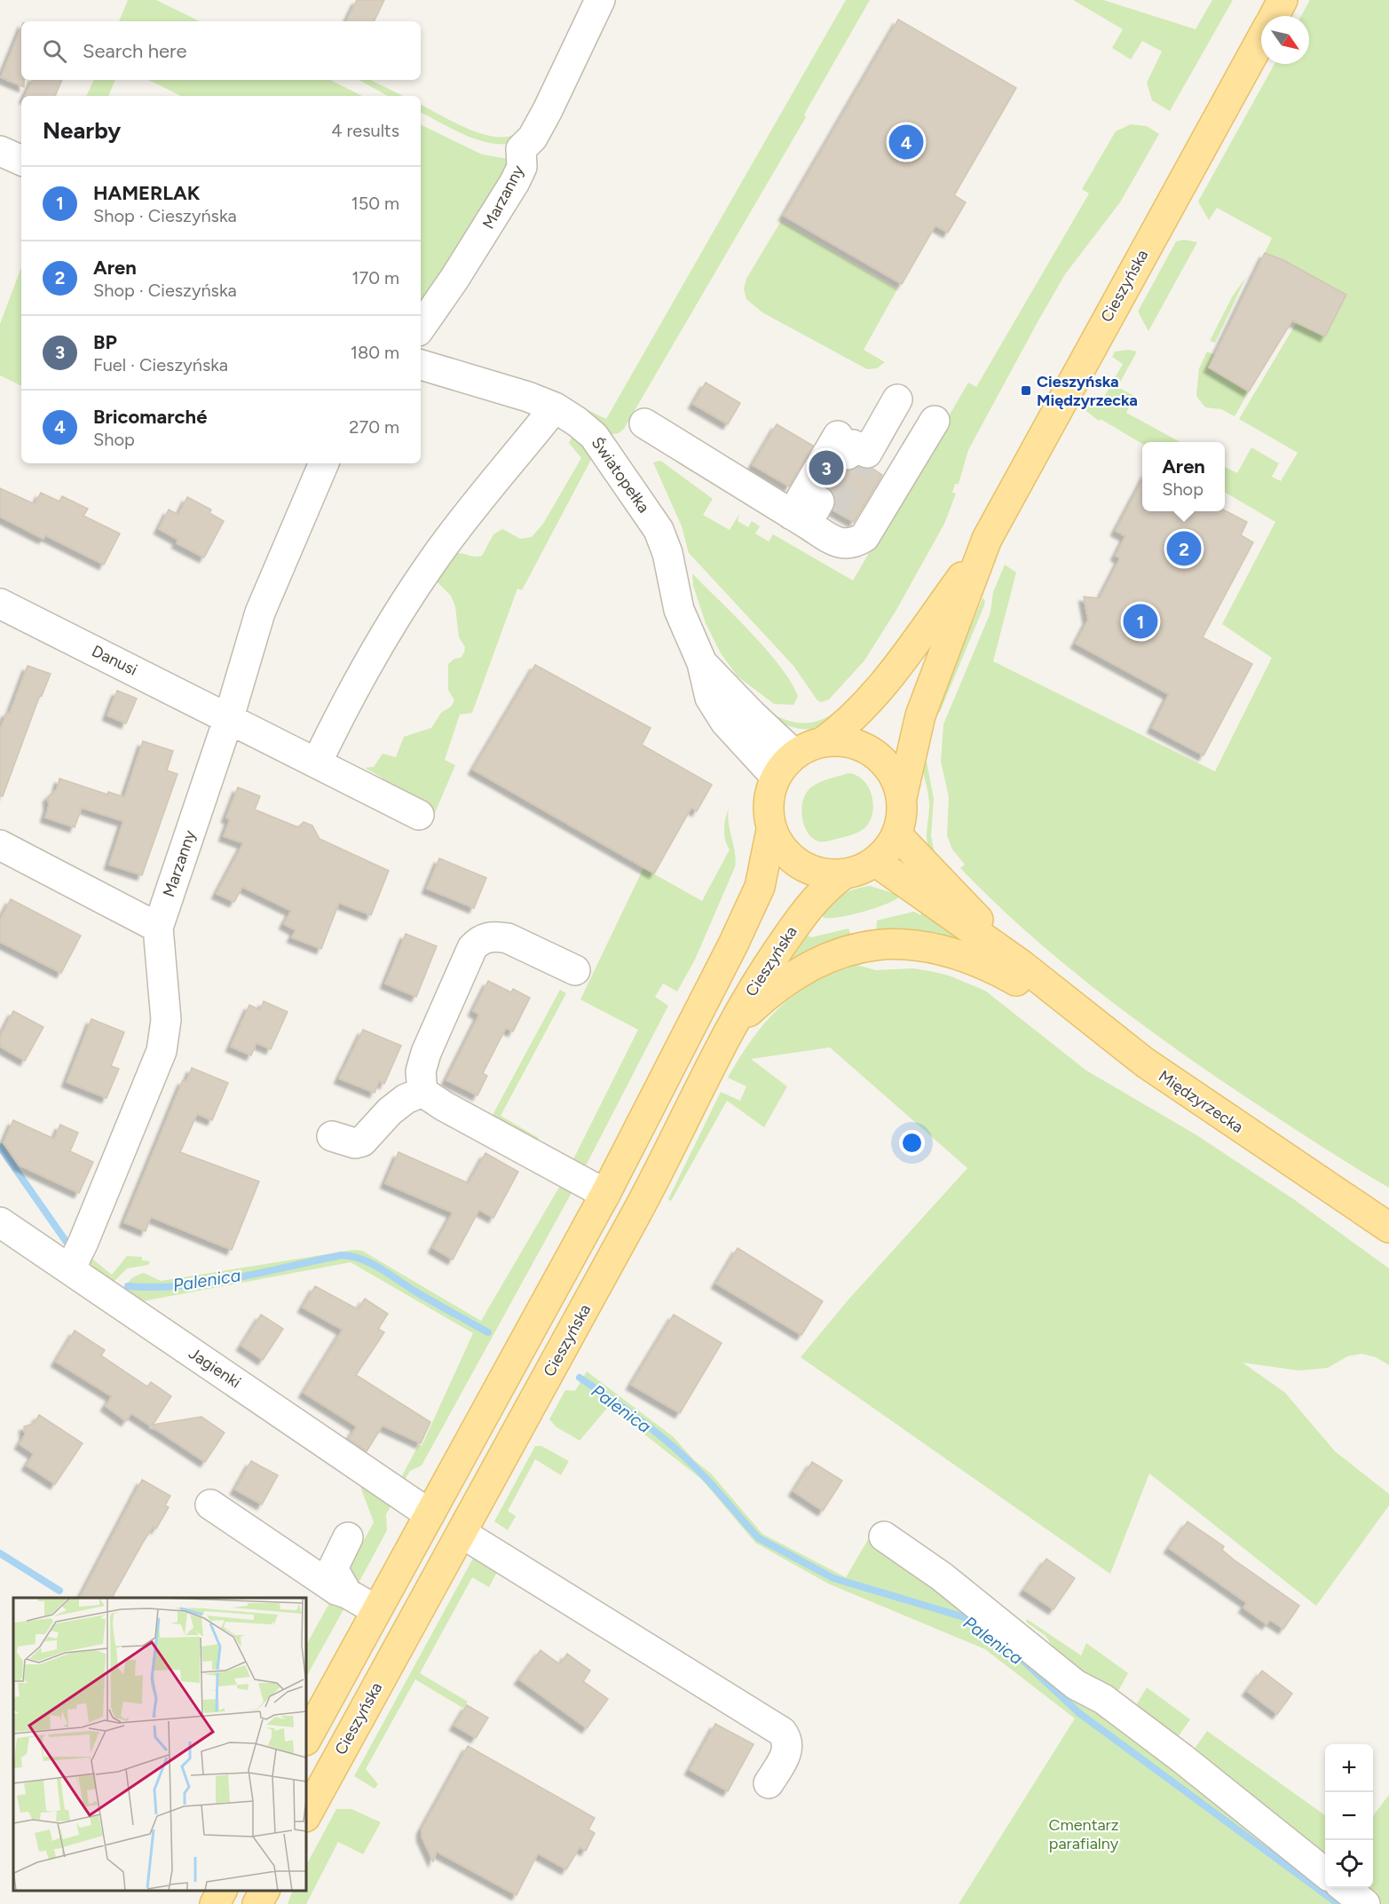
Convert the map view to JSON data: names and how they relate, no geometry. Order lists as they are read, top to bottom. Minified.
{"streets":{"main road":["Cieszyńska","Międzyrzecka"],"street":["Marzanny","Światopełka","Danusi","Jagienki"]},"crossings":[["Marzanny","Danusi"],["Marzanny","Jagienki"],["Cieszyńska","Światopełka"],["Cieszyńska","Międzyrzecka"],["Światopełka","Międzyrzecka"]],"water":["Palenica"],"parks":["Cmentarz parafialny"],"places":{"transit":["Cieszyńska Międzyrzecka"]},"north":"bottom right","page":{"search":"Search here","heading":["Nearby","4 results"],"pins":["4","3","2","1"],"list":[{"mark":"1","name":"HAMERLAK","note":"Shop · Cieszyńska","value":"150 m"},{"mark":"2","name":"Aren","note":"Shop · Cieszyńska","value":"170 m"},{"mark":"3","name":"BP","note":"Fuel · Cieszyńska","value":"180 m"},{"mark":"4","name":"Bricomarché","note":"Shop","value":"270 m"}],"popup":["Aren","Shop"],"map_buttons":["+","−"]}}
